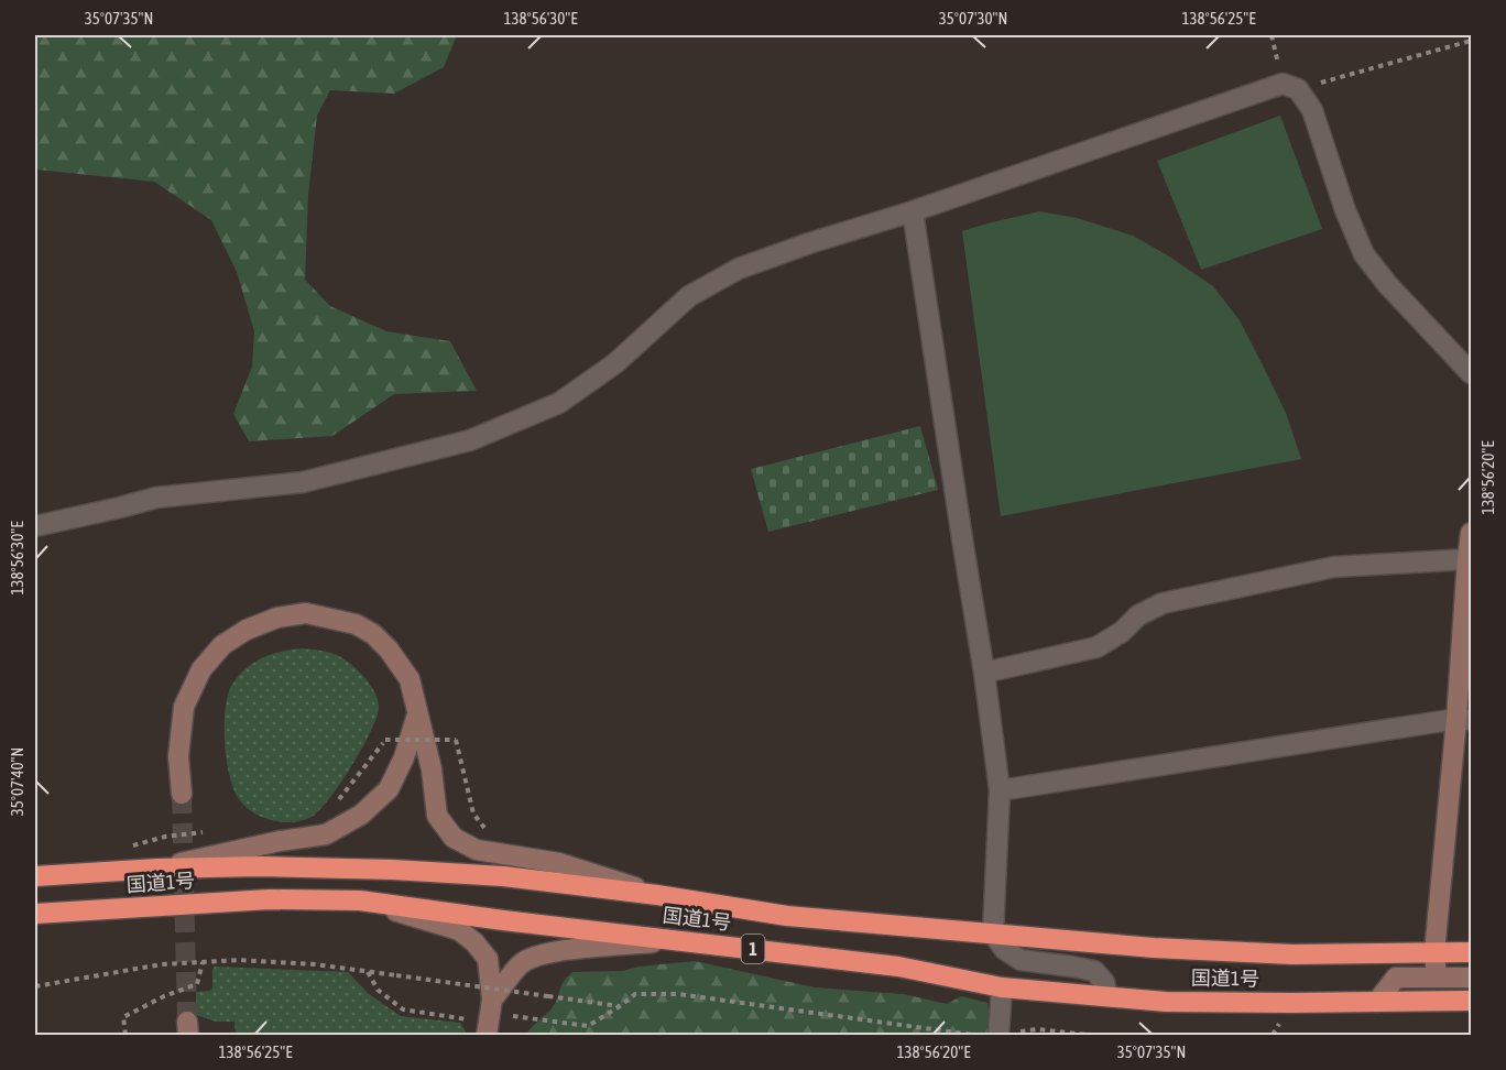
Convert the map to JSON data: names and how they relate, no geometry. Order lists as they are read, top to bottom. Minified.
{"streets":{"highway":["国道1号","1"]},"coordinates":["35°07'35\"N","138°56'30\"E","35°07'30\"N","138°56'25\"E","138°56'20\"E","35°07'40\"N"]}
